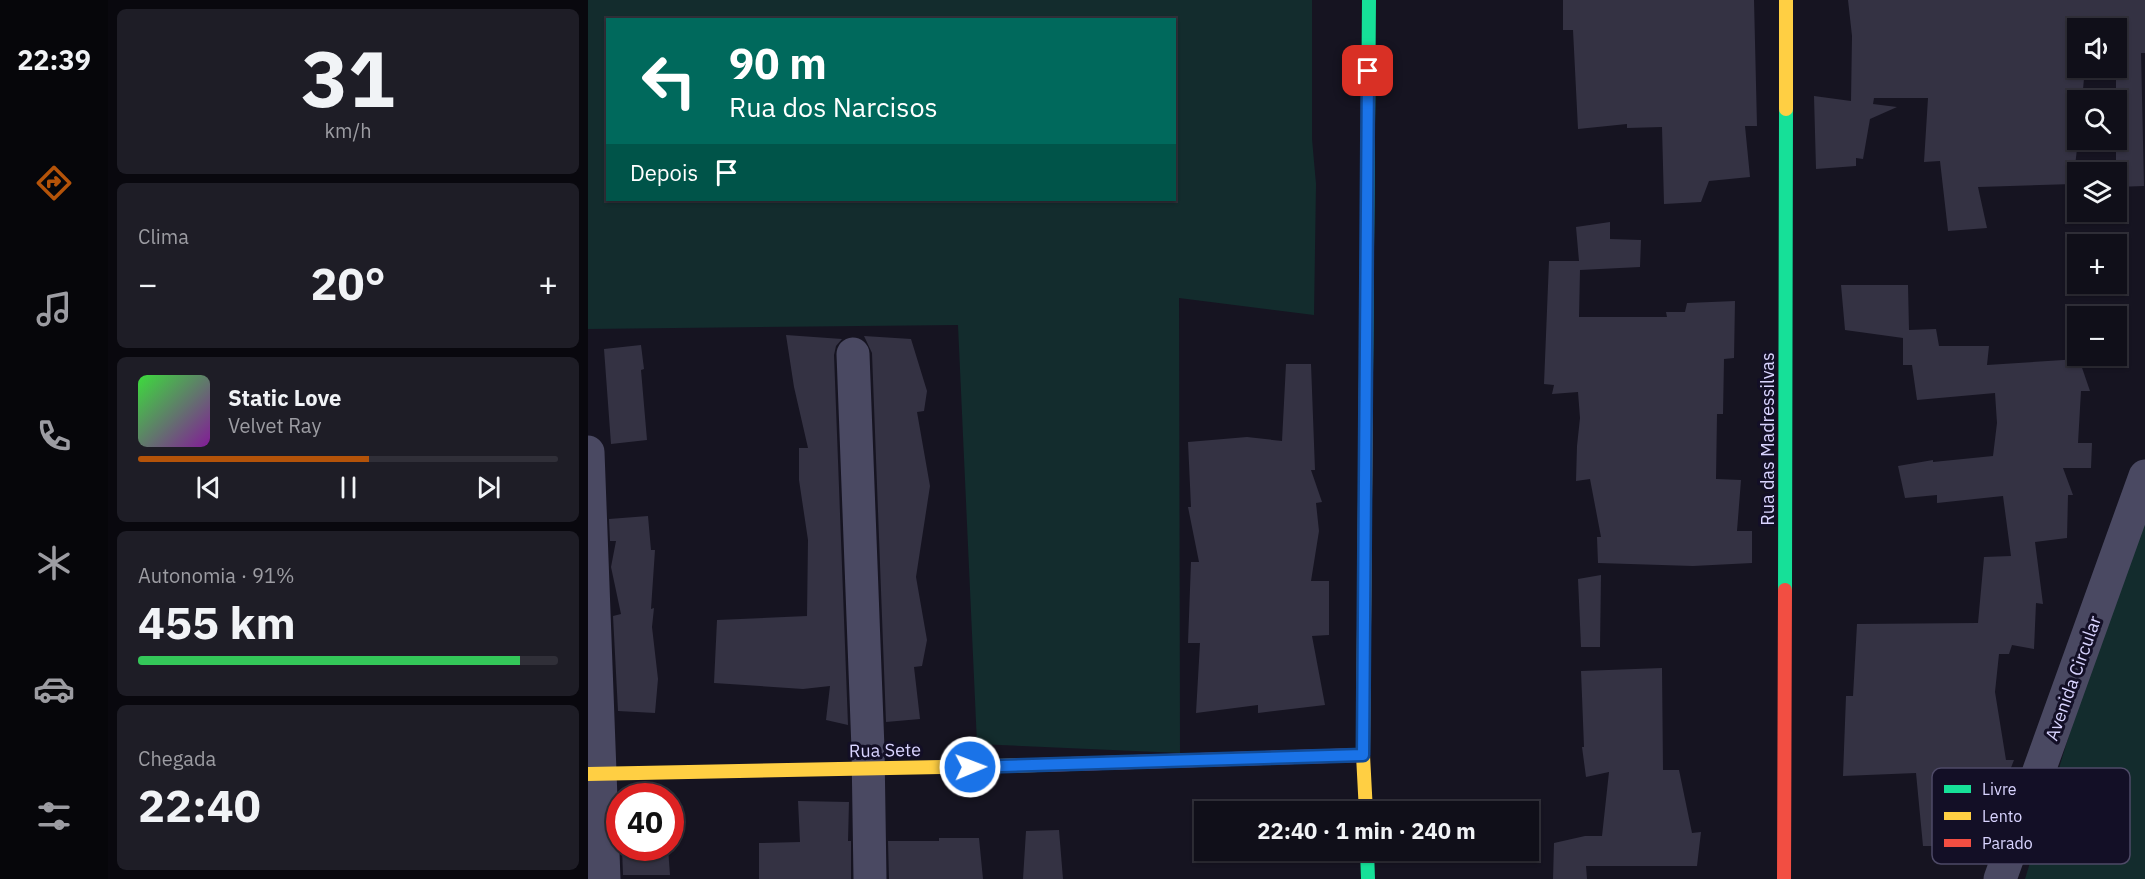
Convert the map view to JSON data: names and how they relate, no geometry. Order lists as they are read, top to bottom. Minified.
{"streets":{"street":["Rua das Madressilvas","Avenida Circular","Rua Sete"]},"legend":["Livre","Lento","Parado"],"page":{"tabs":"22:39","tile":[["31","km/h"],"Clima",["Autonomia · 91%","455 km"],["Chegada","22:40"]],"map_buttons":["+","−"],"turn":["90 m","Rua dos Narcisos"],"then":"Depois","heat":["−","20°","+"],"song":["Static Love","Velvet Ray"],"limit":"40","trip":"22:40 · 1 min · 240 m"}}
